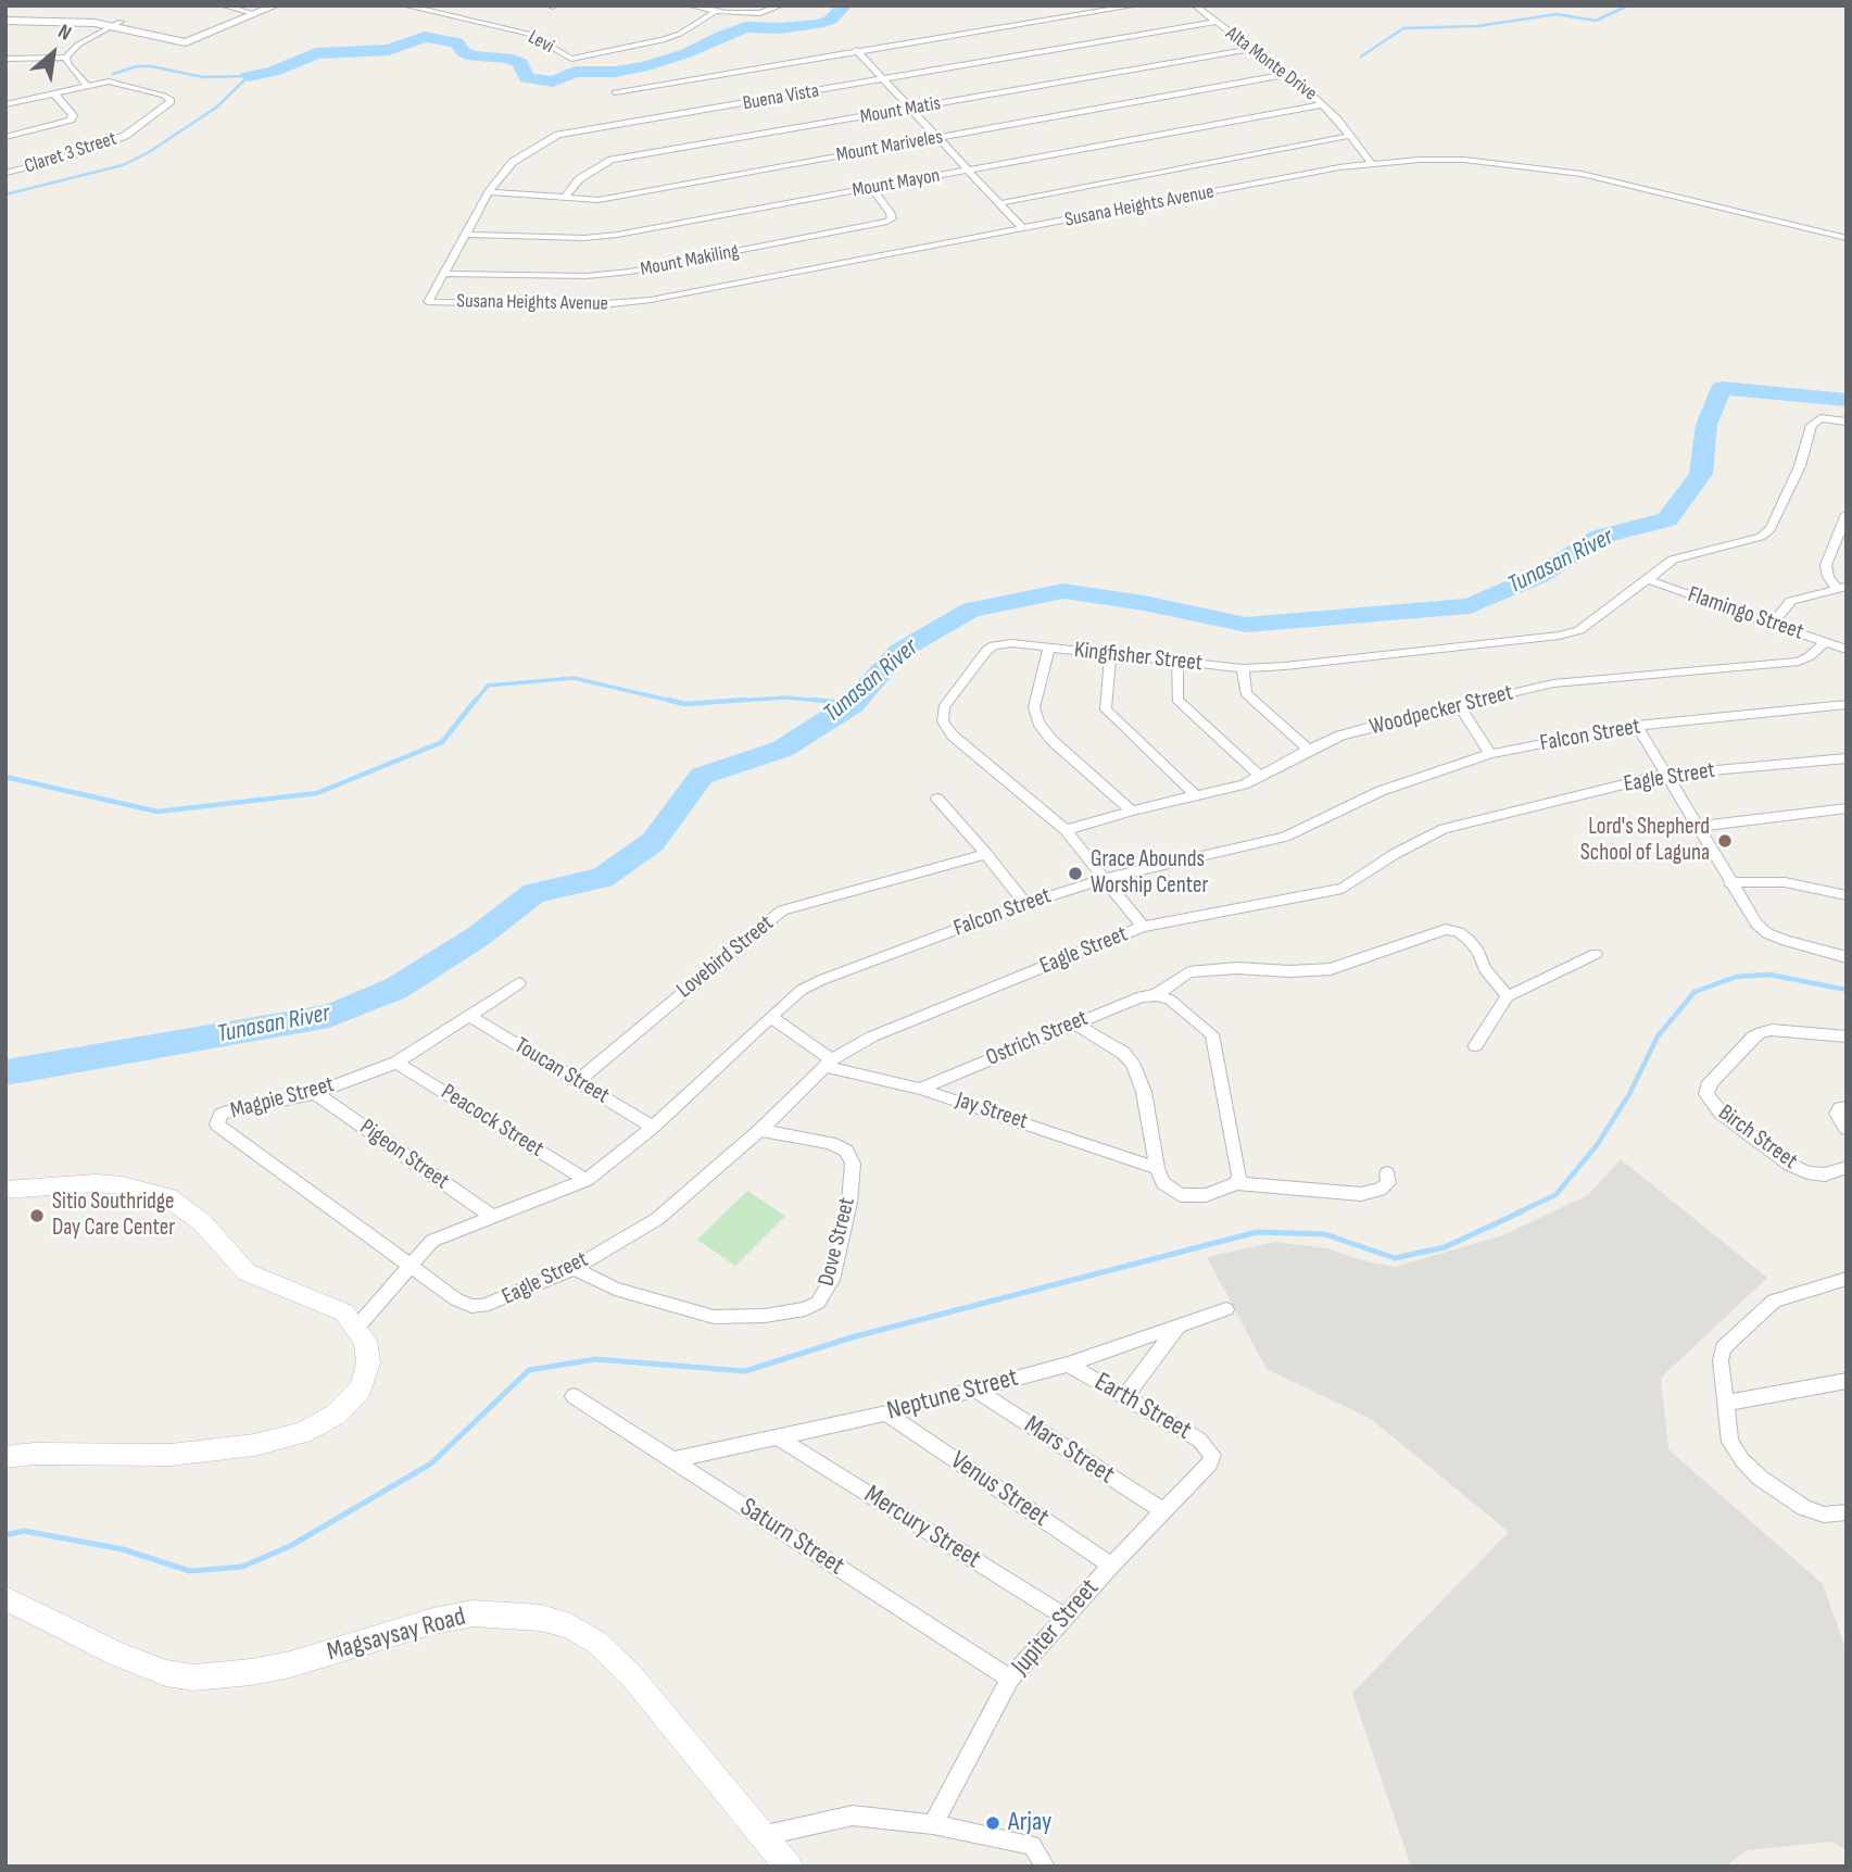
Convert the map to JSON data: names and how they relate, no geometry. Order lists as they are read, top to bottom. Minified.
{"streets":{"main road":["Magsaysay Road"],"street":["Levi","Alta Monte Drive","Buena Vista","Mount Matis","Mount Mariveles","Claret 3 Street","Mount Mayon","Susana Heights Avenue","Mount Makiling","Flamingo Street","Kingfisher Street","Woodpecker Street","Falcon Street","Eagle Street","Lovebird Street","Ostrich Street","Toucan Street","Magpie Street","Jay Street","Peacock Street","Birch Street","Pigeon Street","Dove Street","Neptune Street","Earth Street","Mars Street","Venus Street","Mercury Street","Saturn Street","Jupiter Street"]},"crossings":[["Alta Monte Drive","Buena Vista"],["Alta Monte Drive","Mount Matis"],["Alta Monte Drive","Mount Mariveles"],["Alta Monte Drive","Mount Mayon"],["Alta Monte Drive","Susana Heights Avenue"],["Buena Vista","Mount Mariveles"],["Buena Vista","Mount Mayon"],["Buena Vista","Susana Heights Avenue"],["Buena Vista","Mount Makiling"],["Mount Matis","Mount Mariveles"],["Mount Mayon","Mount Makiling"],["Flamingo Street","Kingfisher Street"],["Flamingo Street","Woodpecker Street"],["Kingfisher Street","Woodpecker Street"],["Kingfisher Street","Falcon Street"],["Kingfisher Street","Eagle Street"],["Falcon Street","Eagle Street"],["Falcon Street","Toucan Street"],["Falcon Street","Magpie Street"],["Falcon Street","Peacock Street"],["Falcon Street","Pigeon Street"],["Eagle Street","Magpie Street"],["Eagle Street","Jay Street"],["Eagle Street","Dove Street"],["Lovebird Street","Toucan Street"],["Ostrich Street","Jay Street"],["Toucan Street","Magpie Street"],["Magpie Street","Peacock Street"],["Magpie Street","Pigeon Street"],["Neptune Street","Earth Street"],["Neptune Street","Mars Street"],["Neptune Street","Venus Street"],["Neptune Street","Mercury Street"],["Neptune Street","Saturn Street"],["Earth Street","Jupiter Street"],["Mars Street","Jupiter Street"],["Venus Street","Jupiter Street"],["Mercury Street","Jupiter Street"],["Saturn Street","Jupiter Street"]],"water":["Tunasan River"],"places":["Lord's Shepherd School of Laguna","Grace Abounds Worship Center","Sitio Southridge Day Care Center","Arjay"],"north":"top right"}
